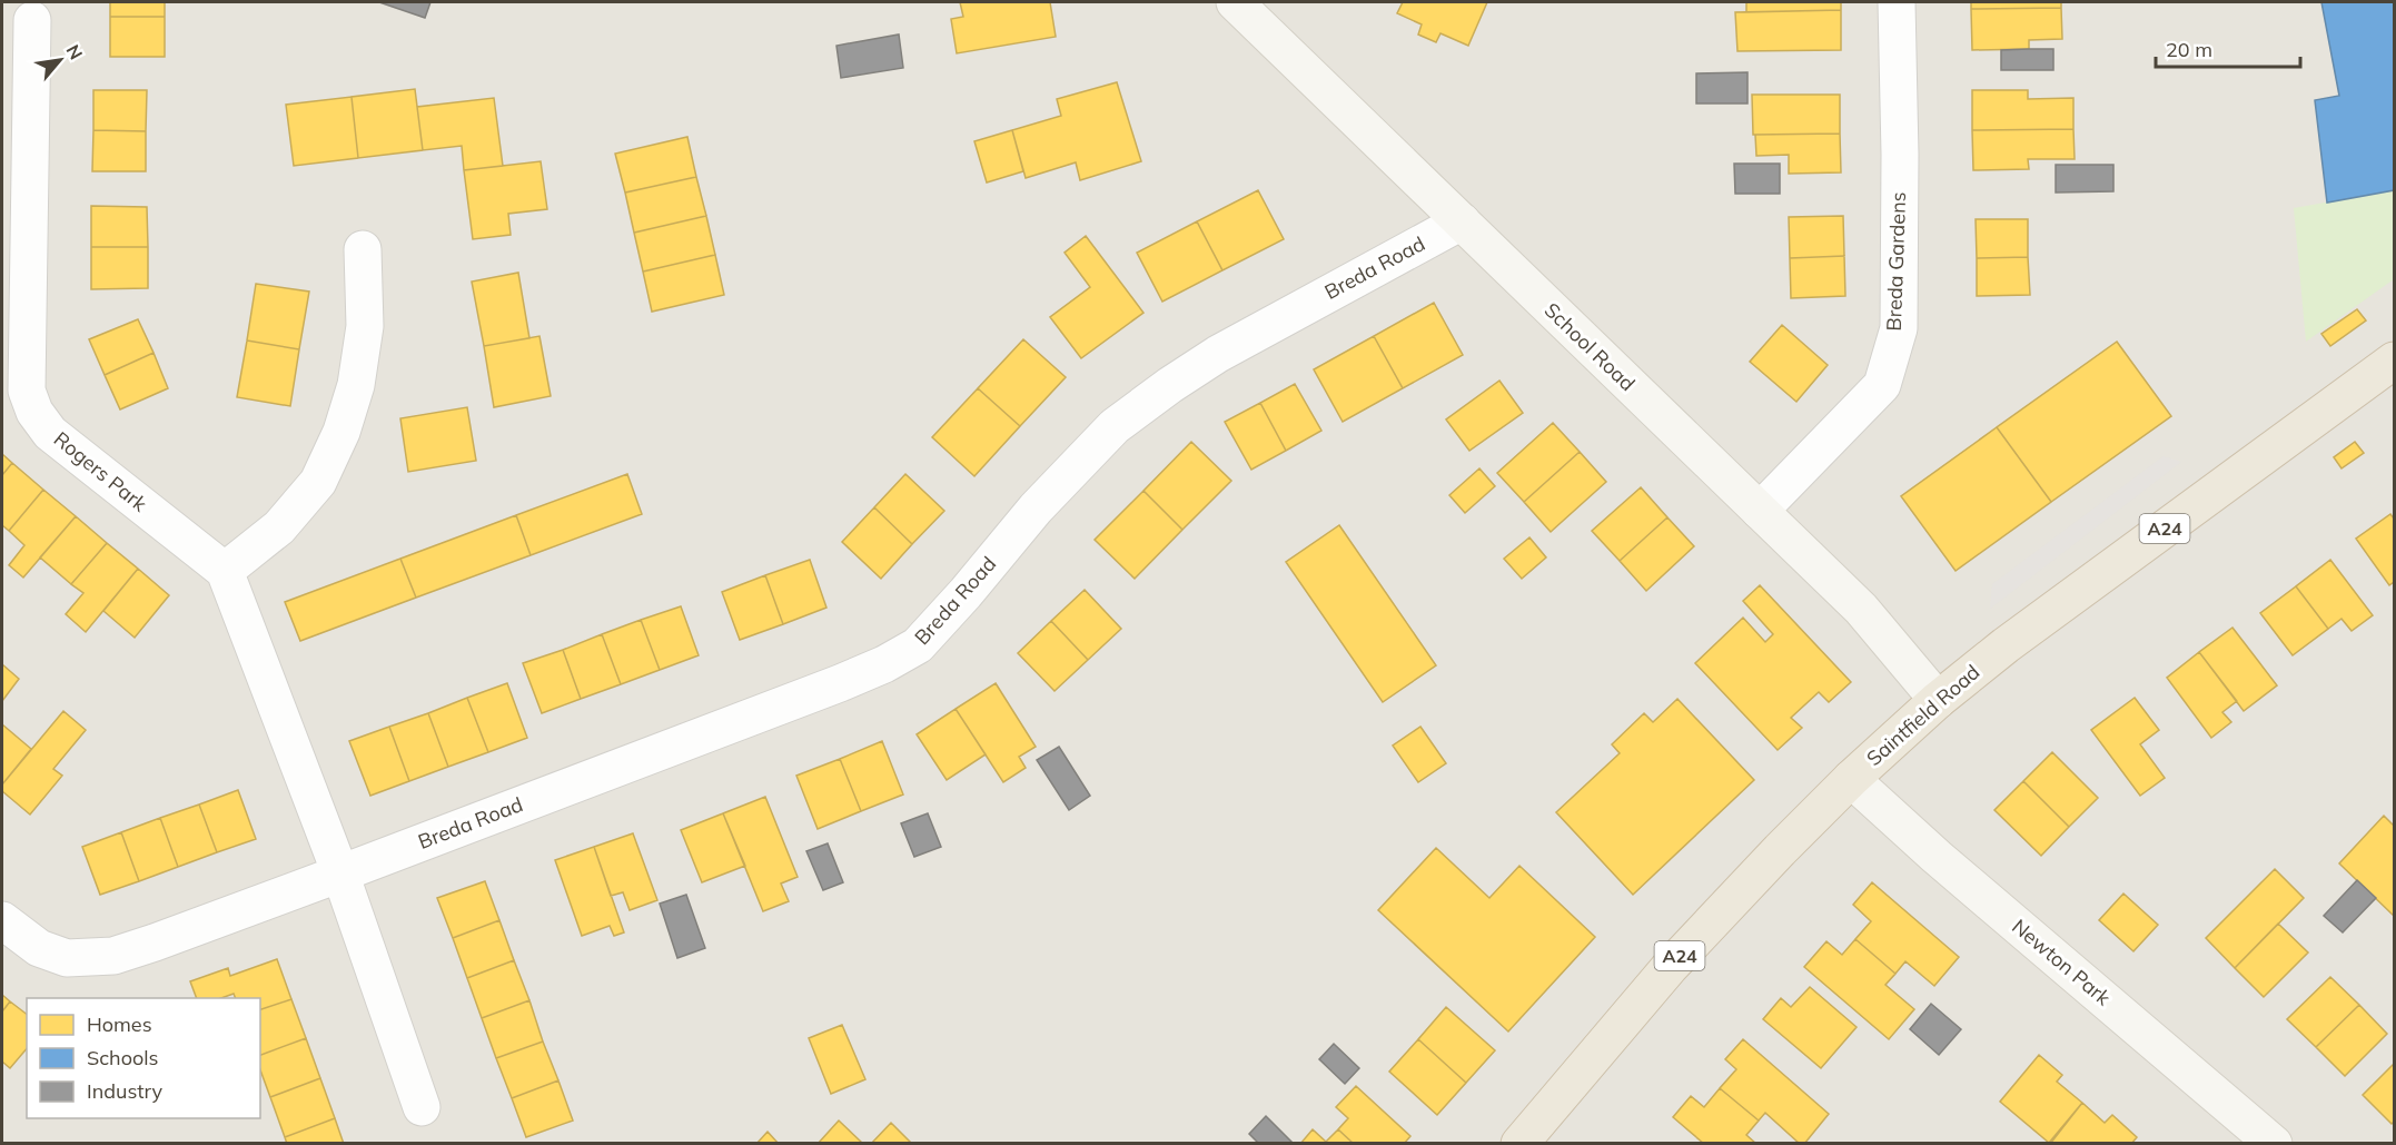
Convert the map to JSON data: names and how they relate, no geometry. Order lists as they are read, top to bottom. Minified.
{"streets":{"highway":["A24","Saintfield Road"],"street":["Breda Gardens","Breda Road","School Road","Rogers Park","Newton Park"]},"crossings":[["Breda Gardens","School Road"],["Breda Road","School Road"],["School Road","Saintfield Road"],["Saintfield Road","Newton Park"]],"legend":["Homes","Schools","Industry"],"scale_bar":"20 m","north":"top right"}
